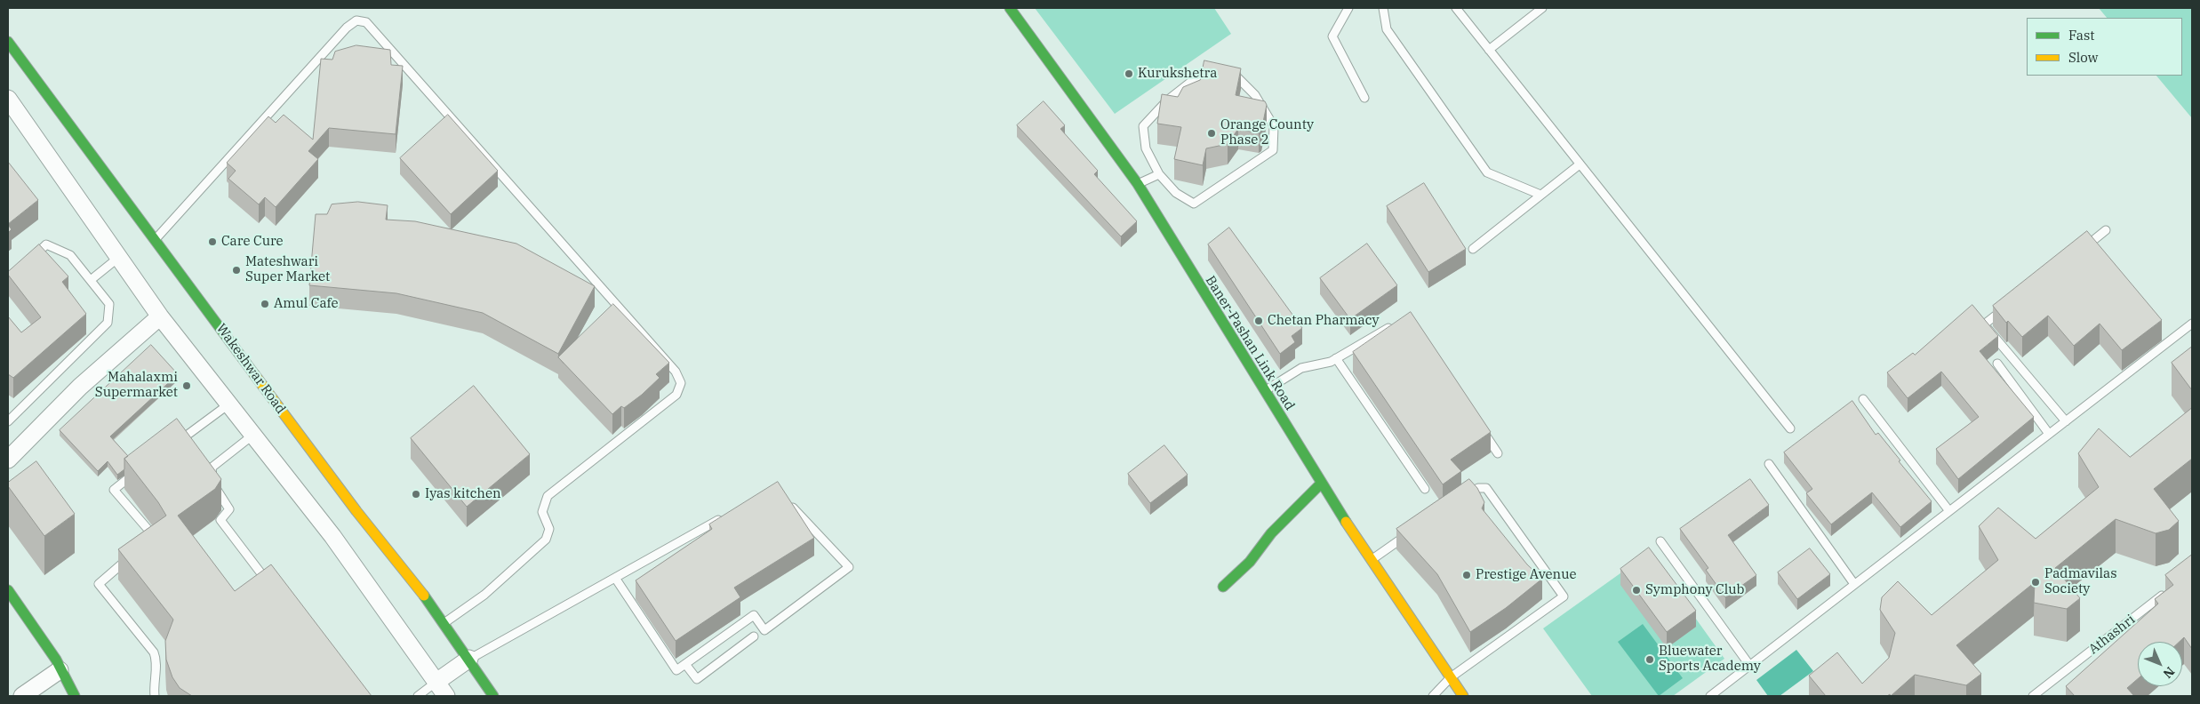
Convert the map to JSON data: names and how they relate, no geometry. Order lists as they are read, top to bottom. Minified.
{"streets":{"street":["Baner-Pashan Link Road","Wakeshwar Road"],"lane":["Athashri"]},"places":["Kurukshetra","Orange County Phase 2","Care Cure","Mateshwari Super Market","Amul Cafe","Chetan Pharmacy","Mahalaxmi Supermarket","Iyas kitchen","Prestige Avenue","Padmavilas Society","Symphony Club","Bluewater Sports Academy"],"legend":["Fast","Slow"],"north":"bottom right"}
